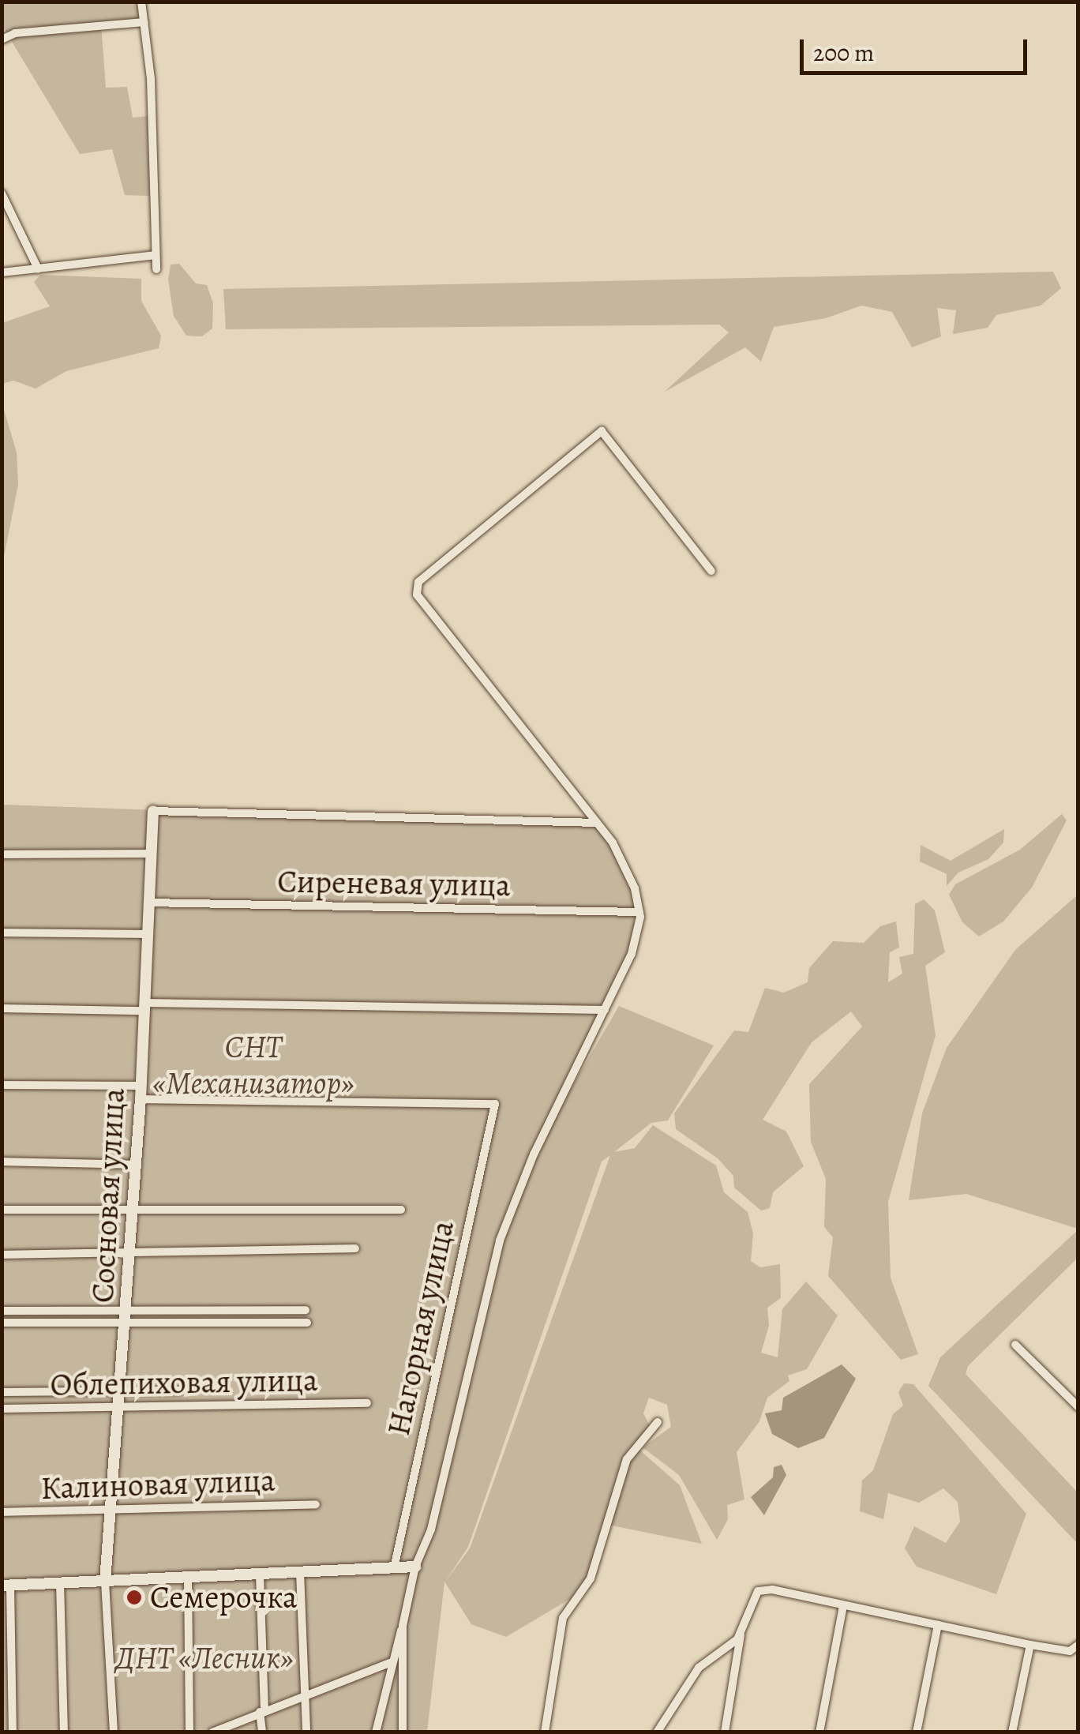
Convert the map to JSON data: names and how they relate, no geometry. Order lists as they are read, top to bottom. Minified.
{"streets":{"street":["Сиреневая улица","Сосновая улица","Нагорная улица","Облепиховая улица","Калиновая улица"]},"crossings":[["Сиреневая улица","Сосновая улица"],["Сосновая улица","Нагорная улица"],["Сосновая улица","Облепиховая улица"],["Сосновая улица","Калиновая улица"]],"parks":["СНТ «Механизатор»","ДНТ «Лесник»"],"places":["Семерочка"],"scale_bar":"200 m"}
